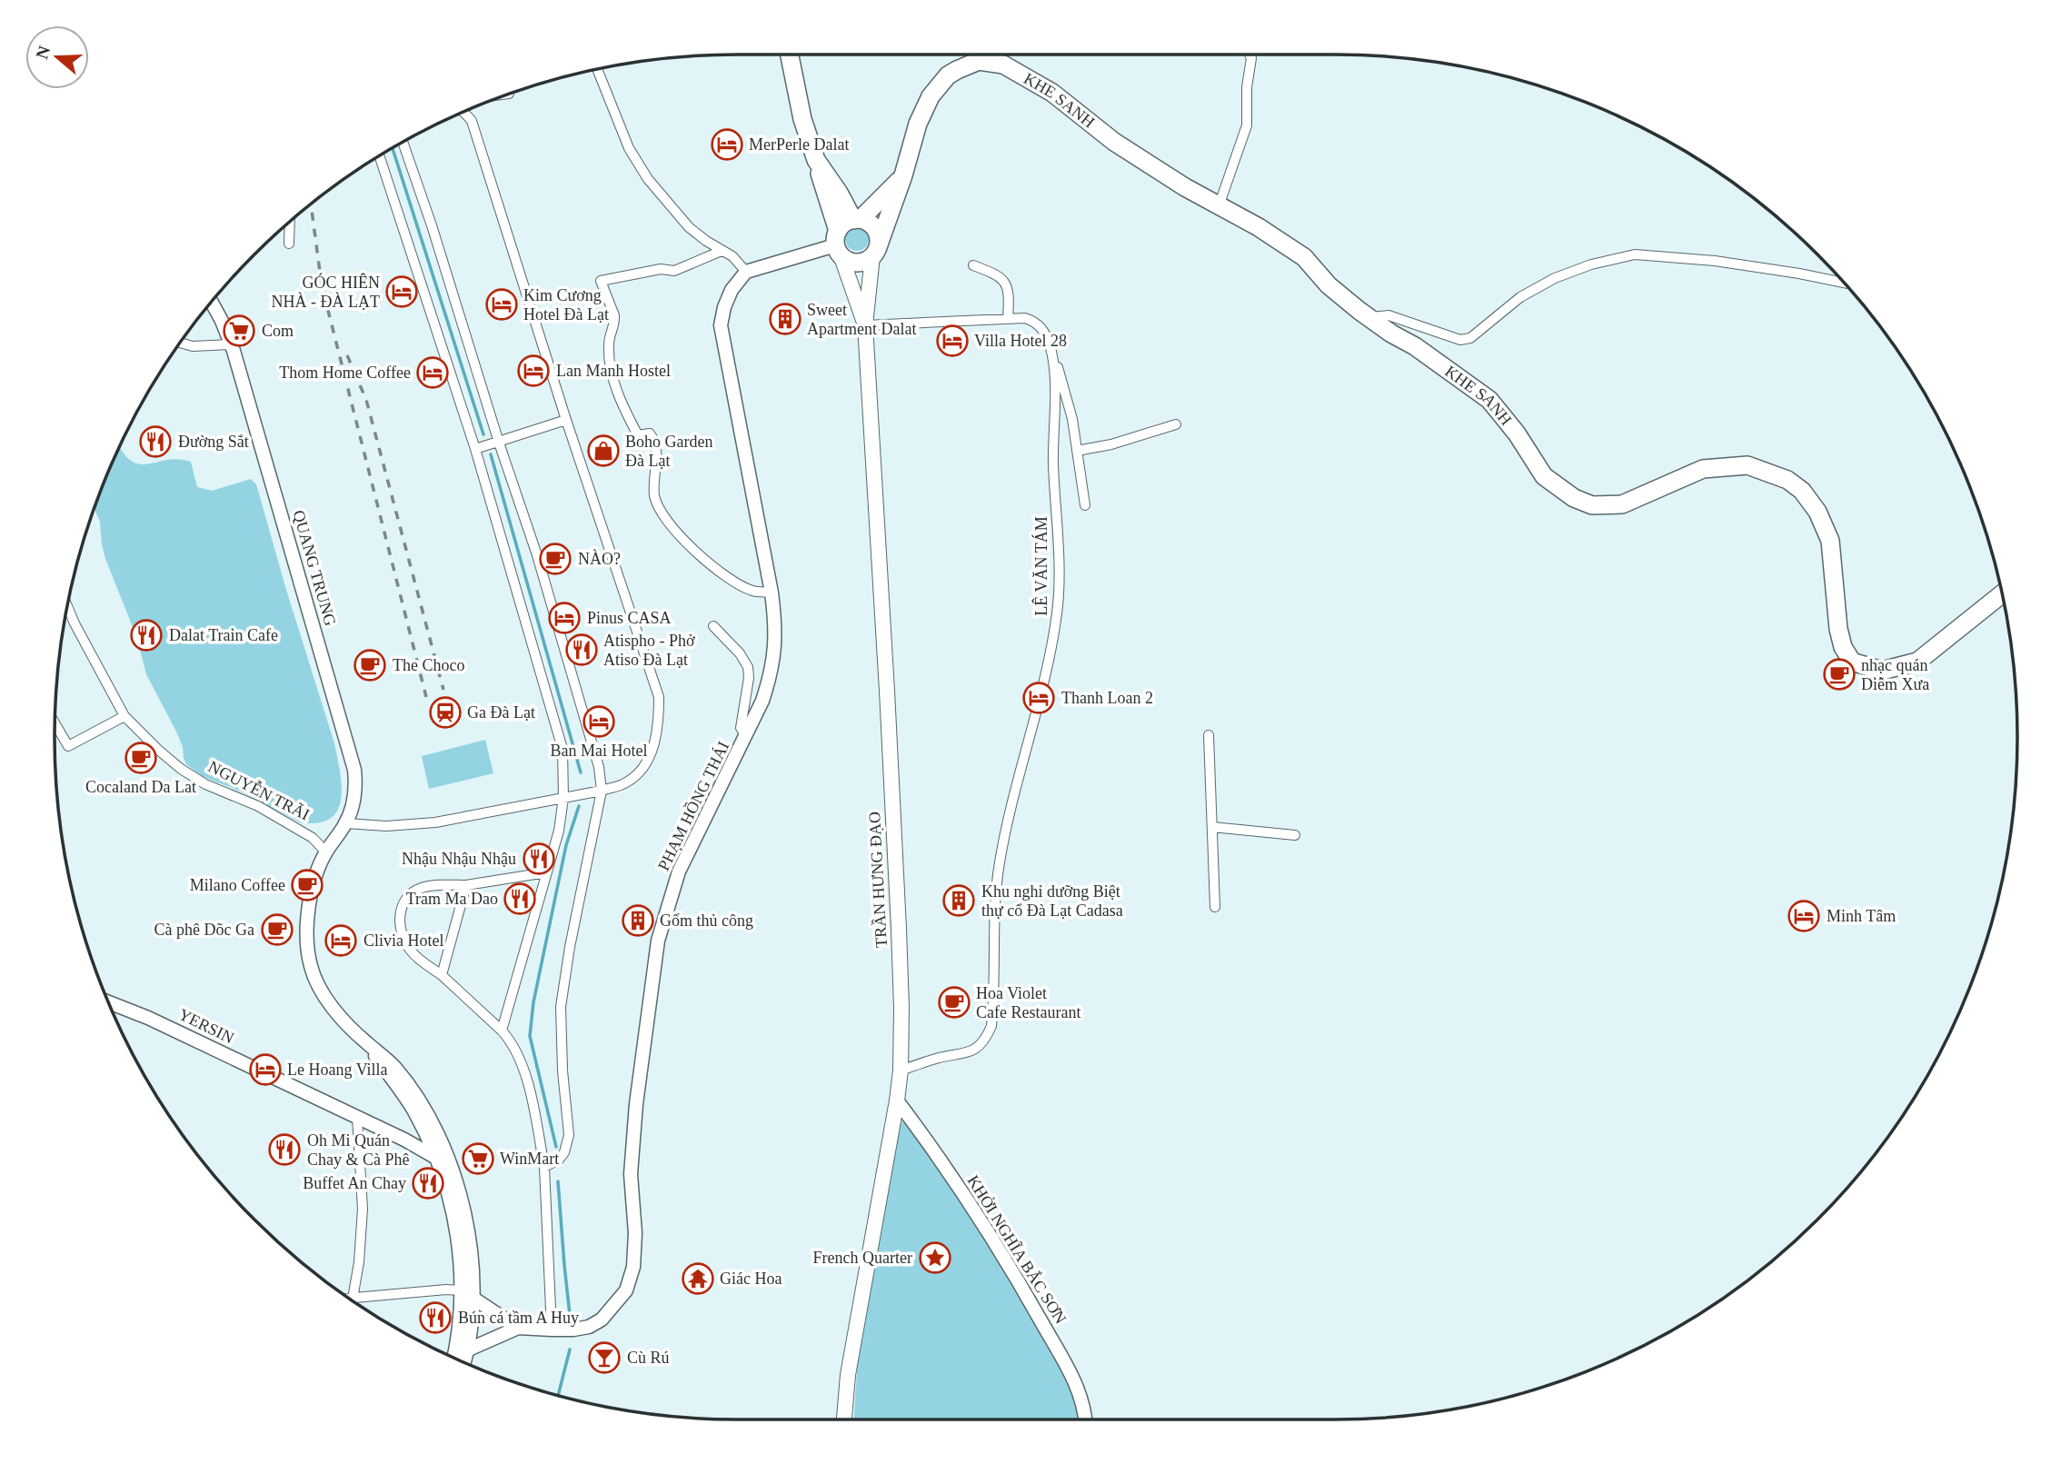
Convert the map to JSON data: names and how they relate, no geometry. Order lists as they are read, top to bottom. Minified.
{"streets":{"highway":["KHE SANH"],"main road":["TRẦN HƯNG ĐẠO"],"street":["LÊ VĂN TÁM","QUANG TRUNG","NGUYỄN TRÃI","PHẠM HỒNG THÁI","YERSIN","KHỞI NGHĨA BẮC SƠN"]},"crossings":[["KHE SANH","TRẦN HƯNG ĐẠO"],["LÊ VĂN TÁM","TRẦN HƯNG ĐẠO"],["QUANG TRUNG","NGUYỄN TRÃI"],["TRẦN HƯNG ĐẠO","KHỞI NGHĨA BẮC SƠN"]],"places":{"hotel":["MerPerle Dalat","GÓC HIÊN NHÀ - ĐÀ LẠT","Kim Cương Hotel Đà Lạt","Villa Hotel 28","Lan Manh Hostel","Thom Home Coffee","Pinus CASA","Thanh Loan 2","Ban Mai Hotel","Minh Tâm","Clivia Hotel","Le Hoang Villa"],"building":["Sweet Apartment Dalat","Khu nghỉ dưỡng Biệt thự cổ Đà Lạt Cadasa","Gốm thủ công"],"supermarket":["Com","WinMart"],"restaurant":["Đường Sắt","Dalat Train Cafe","Atispho - Phở Atiso Đà Lạt","Nhậu Nhậu Nhậu","Tram Ma Dao","Oh Mi Quán Chay & Cà Phê","Buffet An Chay","Bún cá tầm A Huy"],"shop":["Boho Garden Đà Lạt"],"cafe":["NÀO?","The Choco","nhạc quán Diễm Xưa","Cocaland Da Lat","Milano Coffee","Cà phê Dõc Ga","Hoa Violet Cafe Restaurant"],"station":["Ga Đà Lạt"],"place":["French Quarter"],"temple":["Giác Hoa"],"bar":["Cù Rú"]},"north":"left"}
